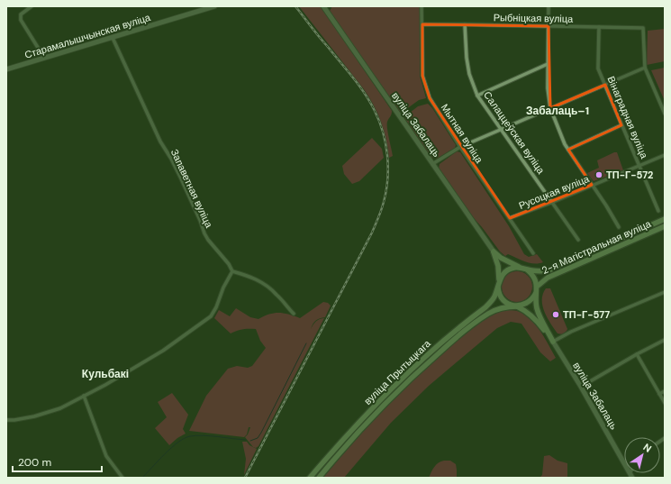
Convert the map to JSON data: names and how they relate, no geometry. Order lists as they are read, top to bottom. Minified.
{"streets":{"main road":["2-я Магістральная вуліца","вуліца Прытыцкага"],"street":["Рыбніцкая вуліца","Старамалышчынская вуліца","Вінаградная вуліца","вуліца Забалаць","Салаццеўская вуліца","Мытная вуліца","Запаветная вуліца","Русоцкая вуліца"]},"crossings":[["Рыбніцкая вуліца","Вінаградная вуліца"],["Рыбніцкая вуліца","Салаццеўская вуліца"],["Рыбніцкая вуліца","Мытная вуліца"],["Старамалышчынская вуліца","Запаветная вуліца"],["Вінаградная вуліца","Русоцкая вуліца"],["Салаццеўская вуліца","Русоцкая вуліца"],["Мытная вуліца","Русоцкая вуліца"],["2-я Магістральная вуліца","вуліца Прытыцкага"]],"districts":["Забалаць–1","Кульбакі"],"places":["ТП-Г-572","ТП-Г-577"],"scale_bar":"200 m","north":"top right"}
